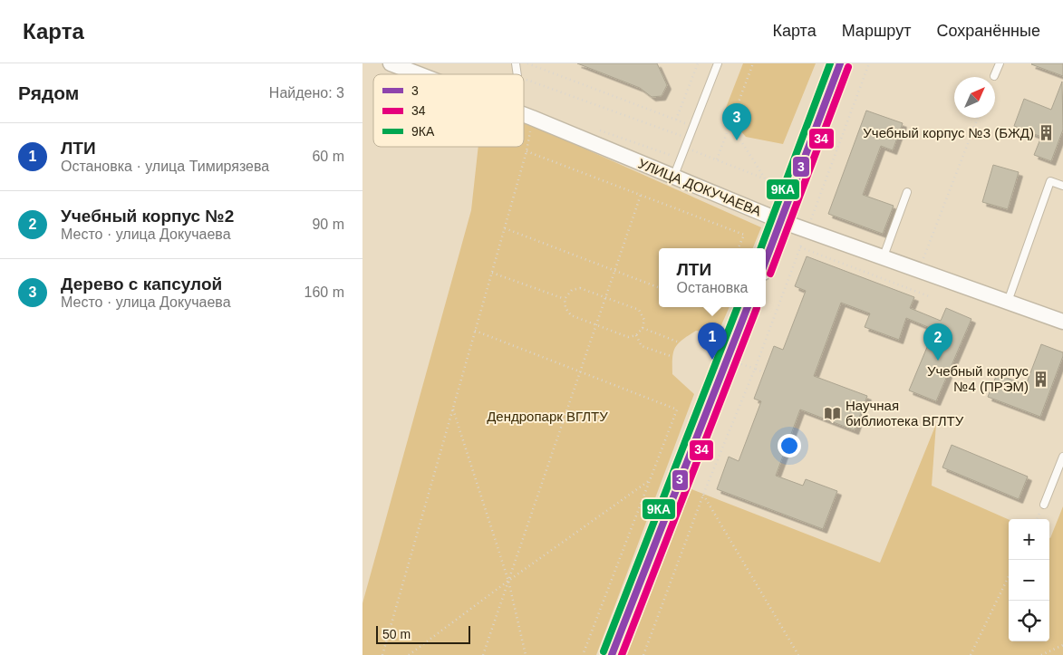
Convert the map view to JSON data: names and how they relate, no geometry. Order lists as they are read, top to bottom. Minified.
{"streets":{"street":["УЛИЦА ДОКУЧАЕВА"]},"parks":["Дендропарк ВГЛТУ"],"places":{"building":["Учебный корпус №3 (БЖД)","Учебный корпус №4 (ПРЭМ)"],"library":["Научная библиотека ВГЛТУ"]},"lines":["transit line 3","transit line 9КА","transit line 34"],"legend":["3","34","9КА"],"scale_bar":"50 m","north":"top right","page":{"header":"Карта","nav":["Карта","Маршрут","Сохранённые"],"heading":["Рядом","Найдено: 3"],"pins":["3","1","2"],"list":[{"mark":"1","name":"ЛТИ","note":"Остановка · улица Тимирязева","value":"60 m"},{"mark":"2","name":"Учебный корпус №2","note":"Место · улица Докучаева","value":"90 m"},{"mark":"3","name":"Дерево с капсулой","note":"Место · улица Докучаева","value":"160 m"}],"popup":["ЛТИ","Остановка"],"map_buttons":["+","−"],"scale":"50 m"}}
